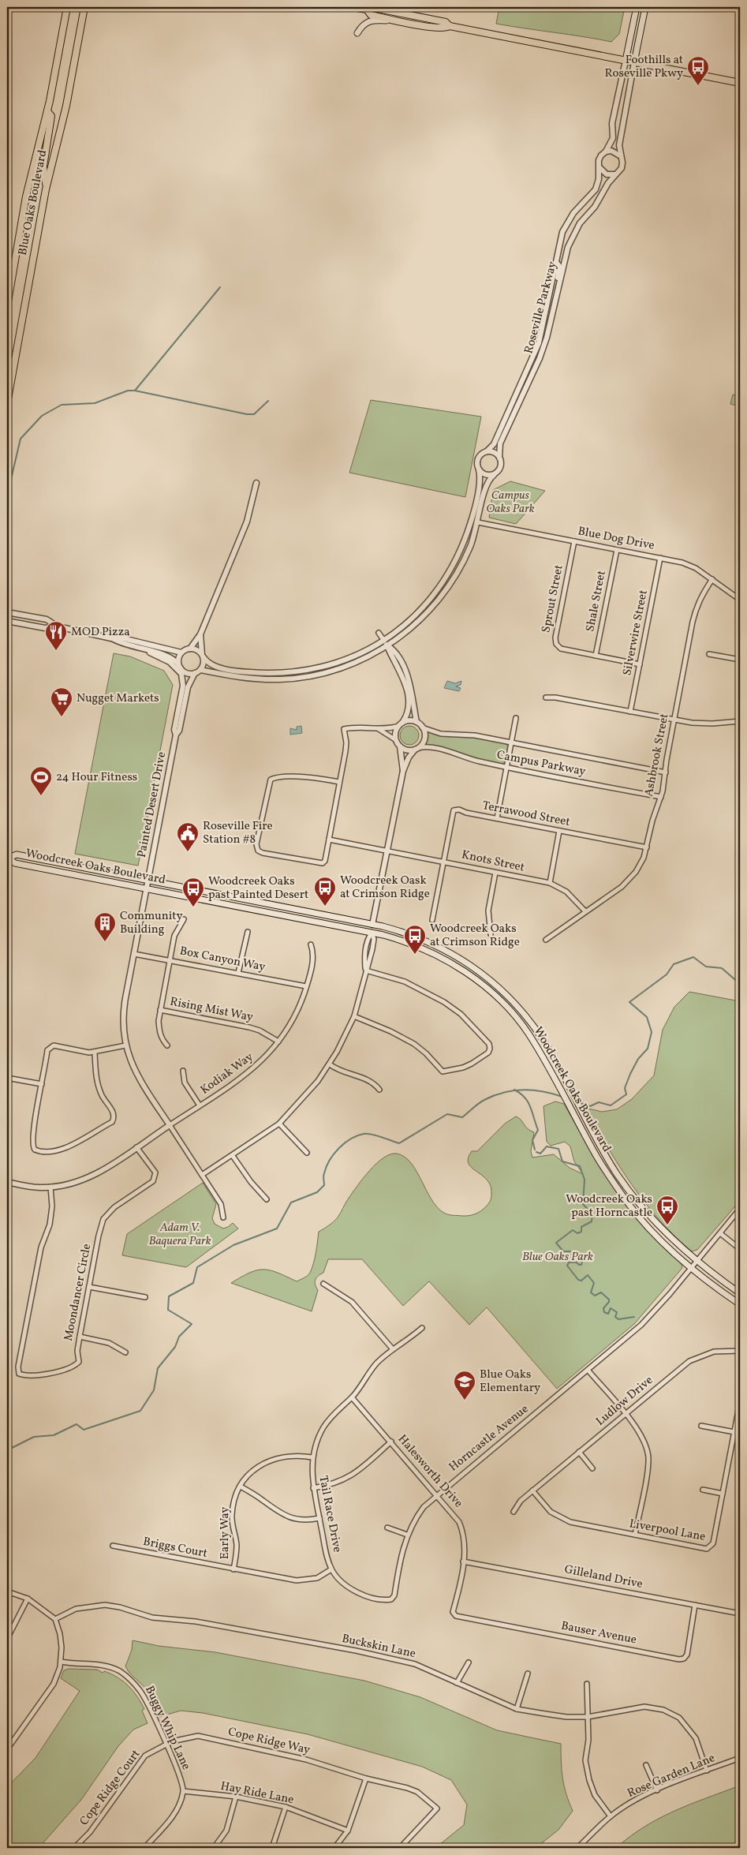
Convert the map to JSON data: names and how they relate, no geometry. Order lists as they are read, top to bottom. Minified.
{"streets":{"main road":["Blue Oaks Boulevard","Woodcreek Oaks Boulevard"],"street":["Roseville Parkway","Blue Dog Drive","Sprout Street","Shale Street","Silverwire Street","Ashbrook Street","Campus Parkway","Painted Desert Drive","Terrawood Street","Knots Street","Box Canyon Way","Rising Mist Way","Kodiak Way","Moondancer Circle","Ludlow Drive","Horncastle Avenue","Halesworth Drive","Tail Race Drive","Liverpool Lane","Early Way","Briggs Court","Gilleland Drive","Bauser Avenue","Buckskin Lane","Buggy Whip Lane","Cope Ridge Way","Rose Garden Lane","Cope Ridge Court","Hay Ride Lane"]},"crossings":[["Blue Dog Drive","Sprout Street"],["Blue Dog Drive","Shale Street"],["Blue Dog Drive","Silverwire Street"],["Blue Dog Drive","Ashbrook Street"],["Sprout Street","Shale Street"],["Sprout Street","Silverwire Street"],["Ashbrook Street","Campus Parkway"],["Ashbrook Street","Terrawood Street"],["Ashbrook Street","Knots Street"],["Painted Desert Drive","Woodcreek Oaks Boulevard"],["Painted Desert Drive","Box Canyon Way"],["Painted Desert Drive","Kodiak Way"],["Terrawood Street","Knots Street"],["Woodcreek Oaks Boulevard","Horncastle Avenue"],["Box Canyon Way","Kodiak Way"],["Rising Mist Way","Kodiak Way"],["Ludlow Drive","Liverpool Lane"],["Horncastle Avenue","Halesworth Drive"],["Horncastle Avenue","Tail Race Drive"],["Halesworth Drive","Tail Race Drive"],["Halesworth Drive","Gilleland Drive"],["Halesworth Drive","Bauser Avenue"],["Tail Race Drive","Early Way"],["Tail Race Drive","Briggs Court"],["Early Way","Briggs Court"],["Gilleland Drive","Bauser Avenue"],["Buckskin Lane","Rose Garden Lane"],["Buggy Whip Lane","Cope Ridge Way"],["Buggy Whip Lane","Cope Ridge Court"],["Buggy Whip Lane","Hay Ride Lane"],["Cope Ridge Way","Cope Ridge Court"]],"parks":["Campus Oaks Park","Adam V. Baquera Park","Blue Oaks Park"],"places":{"bus stop":["Foothills at Roseville Pkwy","Woodcreek Oask at Crimson Ridge","Woodcreek Oaks past Painted Desert","Woodcreek Oaks at Crimson Ridge","Woodcreek Oaks past Horncastle"],"restaurant":["MOD Pizza"],"supermarket":["Nugget Markets"],"sports":["24 Hour Fitness"],"public building":["Roseville Fire Station #8"],"building":["Community Building"],"school or university":["Blue Oaks Elementary"]}}
